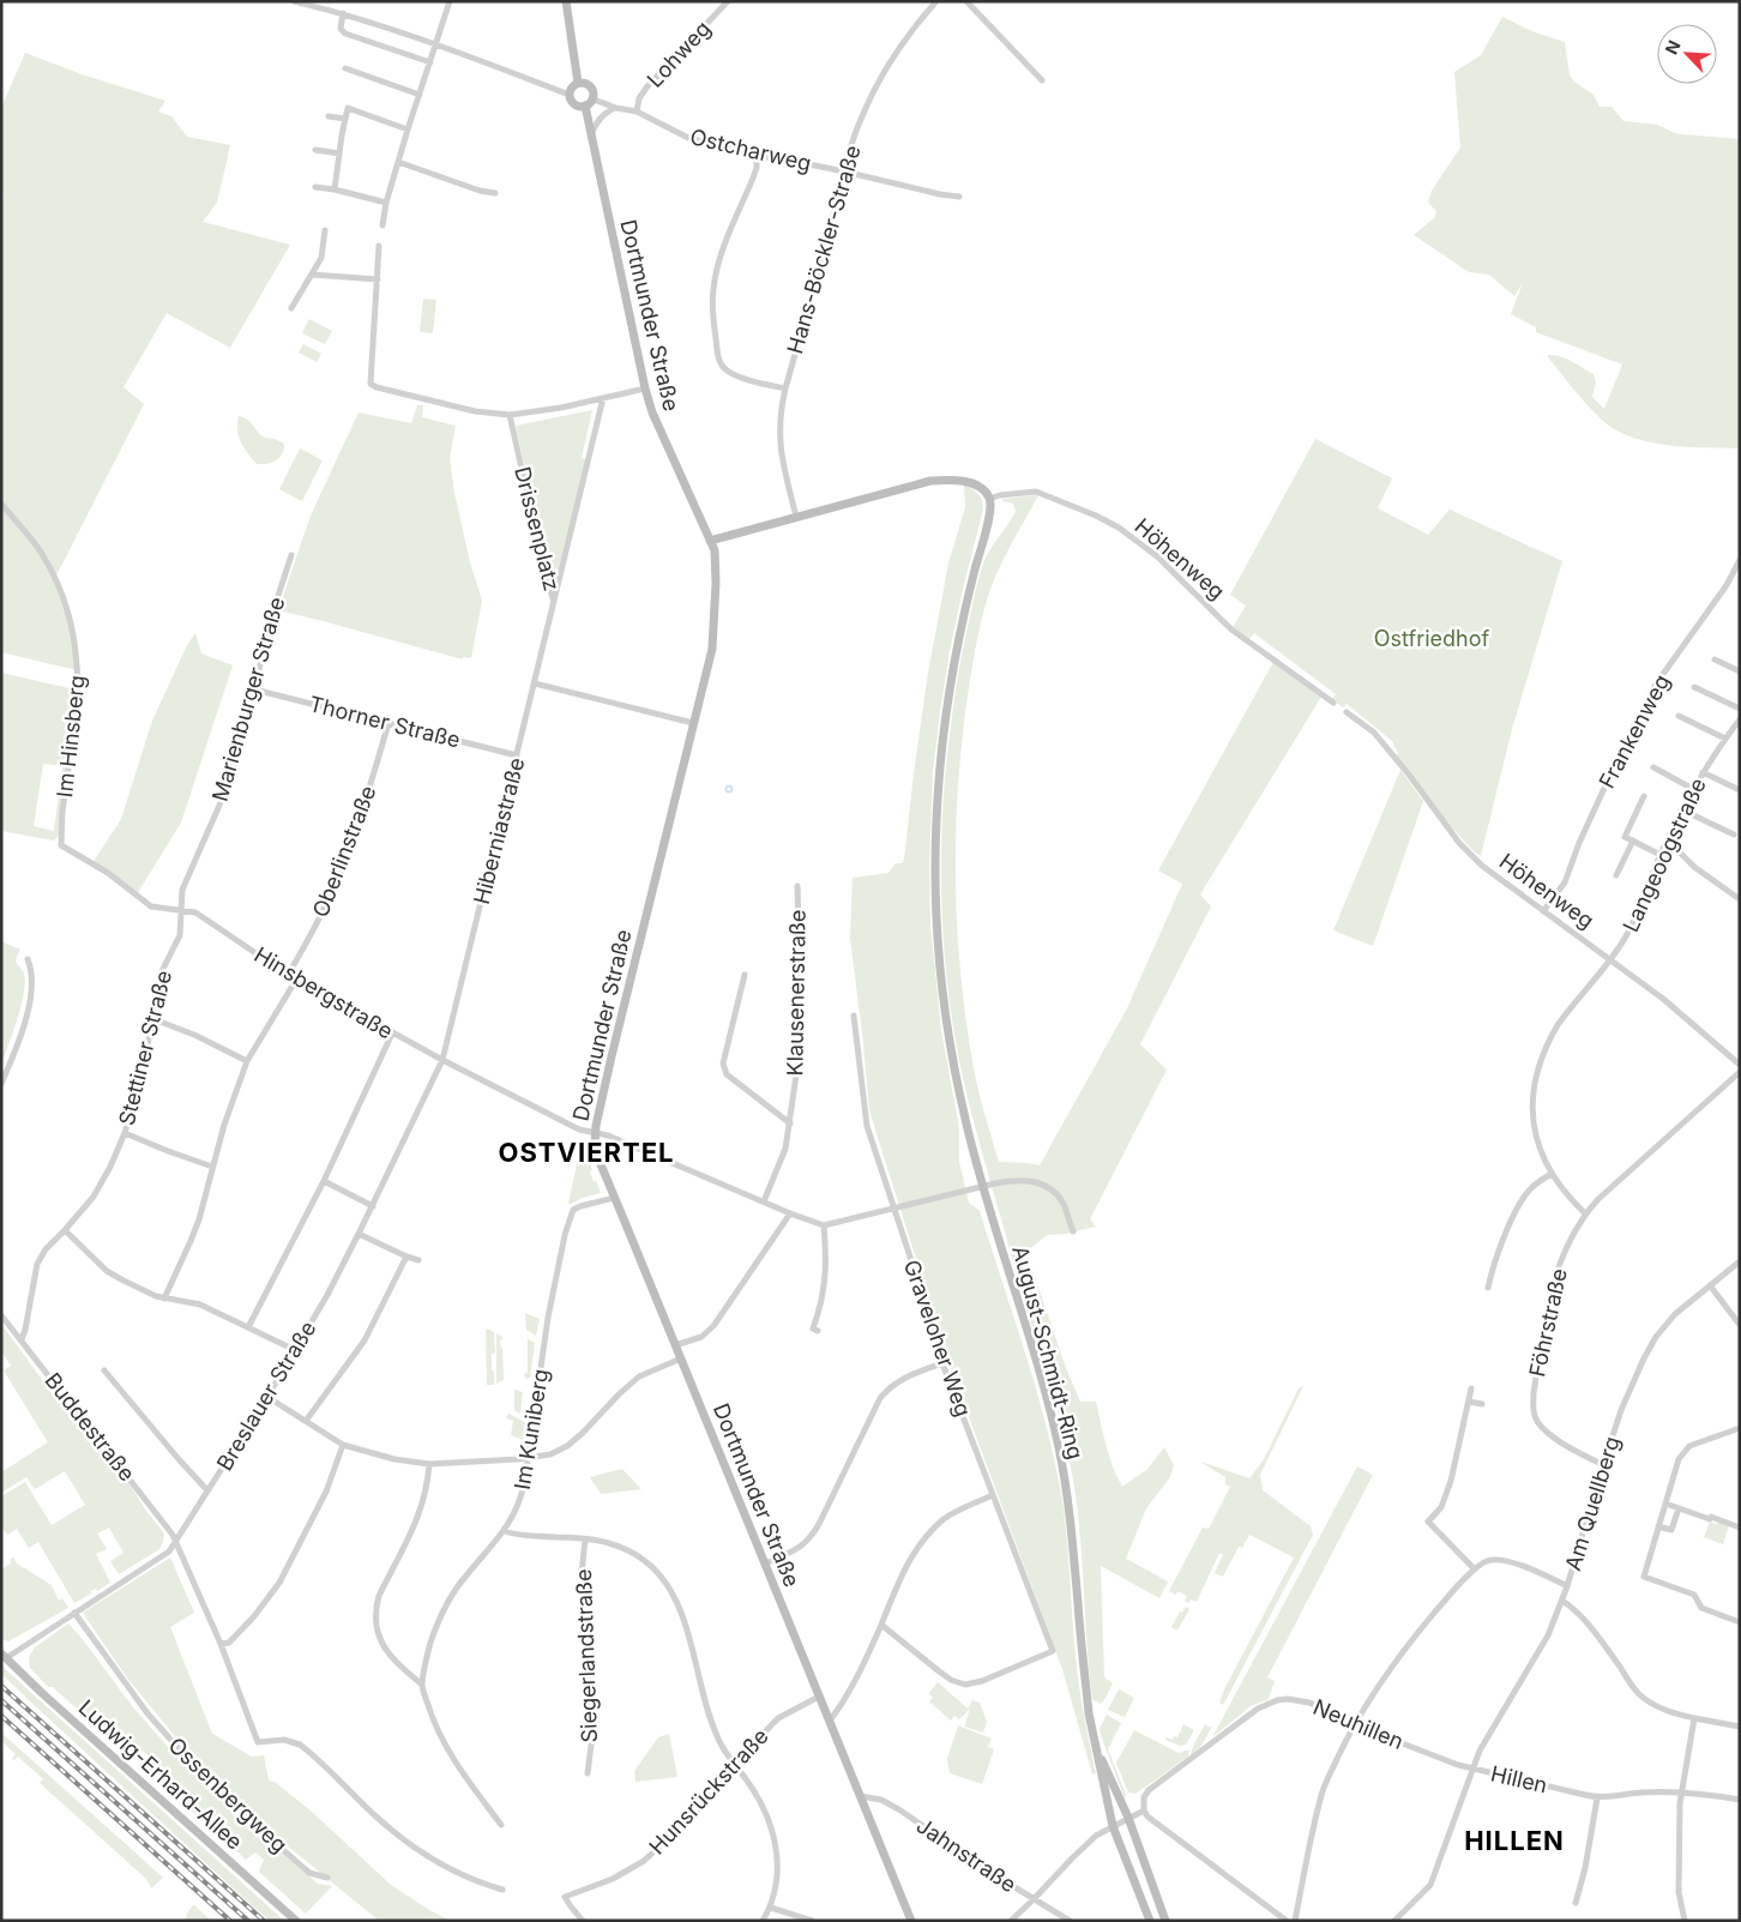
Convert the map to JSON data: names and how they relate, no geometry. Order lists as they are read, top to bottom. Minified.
{"streets":{"main road":["Dortmunder Straße","August-Schmidt-Ring","Ludwig-Erhard-Allee"],"street":["Lohweg","Ostcharweg","Hans-Böckler-Straße","Drissenplatz","Höhenweg","Marienburger Straße","Thorner Straße","Frankenweg","Im Hinsberg","Hiberniastraße","Oberlinstraße","Langeoogstraße","Hinsbergstraße","Klausenerstraße","Stettiner Straße","Föhrstraße","Graveloher Weg","Breslauer Straße","Buddestraße","Im Kuniberg","Am Quellberg","Siegerlandstraße","Neuhillen","Hillen","Hunsrückstraße","Ossenbergweg","Jahnstraße"]},"crossings":[["Lohweg","Ostcharweg"],["Ostcharweg","Hans-Böckler-Straße"],["Ostcharweg","Dortmunder Straße"],["Dortmunder Straße","Hinsbergstraße"],["Dortmunder Straße","Im Kuniberg"],["Dortmunder Straße","Hunsrückstraße"],["Dortmunder Straße","Jahnstraße"],["Drissenplatz","Hiberniastraße"],["Höhenweg","Frankenweg"],["Höhenweg","Langeoogstraße"],["Höhenweg","August-Schmidt-Ring"],["Marienburger Straße","Thorner Straße"],["Marienburger Straße","Hinsbergstraße"],["Marienburger Straße","Stettiner Straße"],["Thorner Straße","Hiberniastraße"],["Thorner Straße","Oberlinstraße"],["Im Hinsberg","Hinsbergstraße"],["Hiberniastraße","Hinsbergstraße"],["Hiberniastraße","Breslauer Straße"],["Oberlinstraße","Hinsbergstraße"],["Langeoogstraße","Föhrstraße"],["Hinsbergstraße","Klausenerstraße"],["Hinsbergstraße","Stettiner Straße"],["Hinsbergstraße","Breslauer Straße"],["Stettiner Straße","Buddestraße"],["Föhrstraße","Am Quellberg"],["Breslauer Straße","Buddestraße"],["Breslauer Straße","Ludwig-Erhard-Allee"],["Breslauer Straße","Ossenbergweg"],["Am Quellberg","Neuhillen"],["Am Quellberg","Hillen"],["Neuhillen","Hillen"]],"districts":["OSTVIERTEL","HILLEN"],"parks":["Ostfriedhof"],"north":"top left"}
